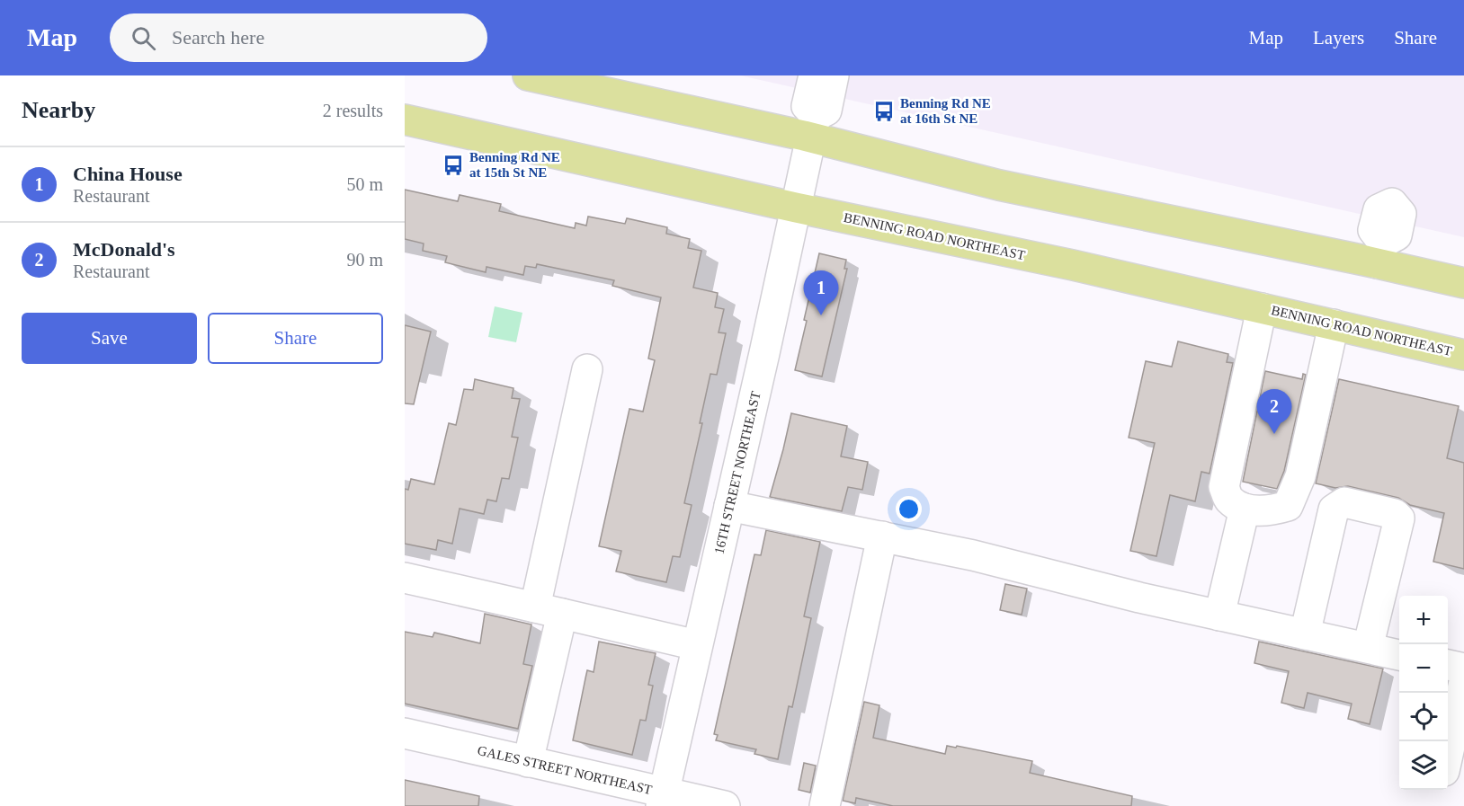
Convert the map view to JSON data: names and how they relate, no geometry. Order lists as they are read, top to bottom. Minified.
{"streets":{"main road":["BENNING ROAD NORTHEAST"],"street":["16TH STREET NORTHEAST","GALES STREET NORTHEAST"]},"crossings":[["BENNING ROAD NORTHEAST","16TH STREET NORTHEAST"],["16TH STREET NORTHEAST","GALES STREET NORTHEAST"]],"places":{"bus stop":["Benning Rd NE at 16th St NE","Benning Rd NE at 15th St NE"]},"page":{"header":"Map","search":"Search here","nav":["Map","Layers","Share"],"heading":["Nearby","2 results"],"list":[{"mark":"1","name":"China House","note":"Restaurant","value":"50 m"},{"mark":"2","name":"McDonald's","note":"Restaurant","value":"90 m"}],"pins":["1","2"],"buttons":["Save","Share"],"map_buttons":["+","−"]}}
